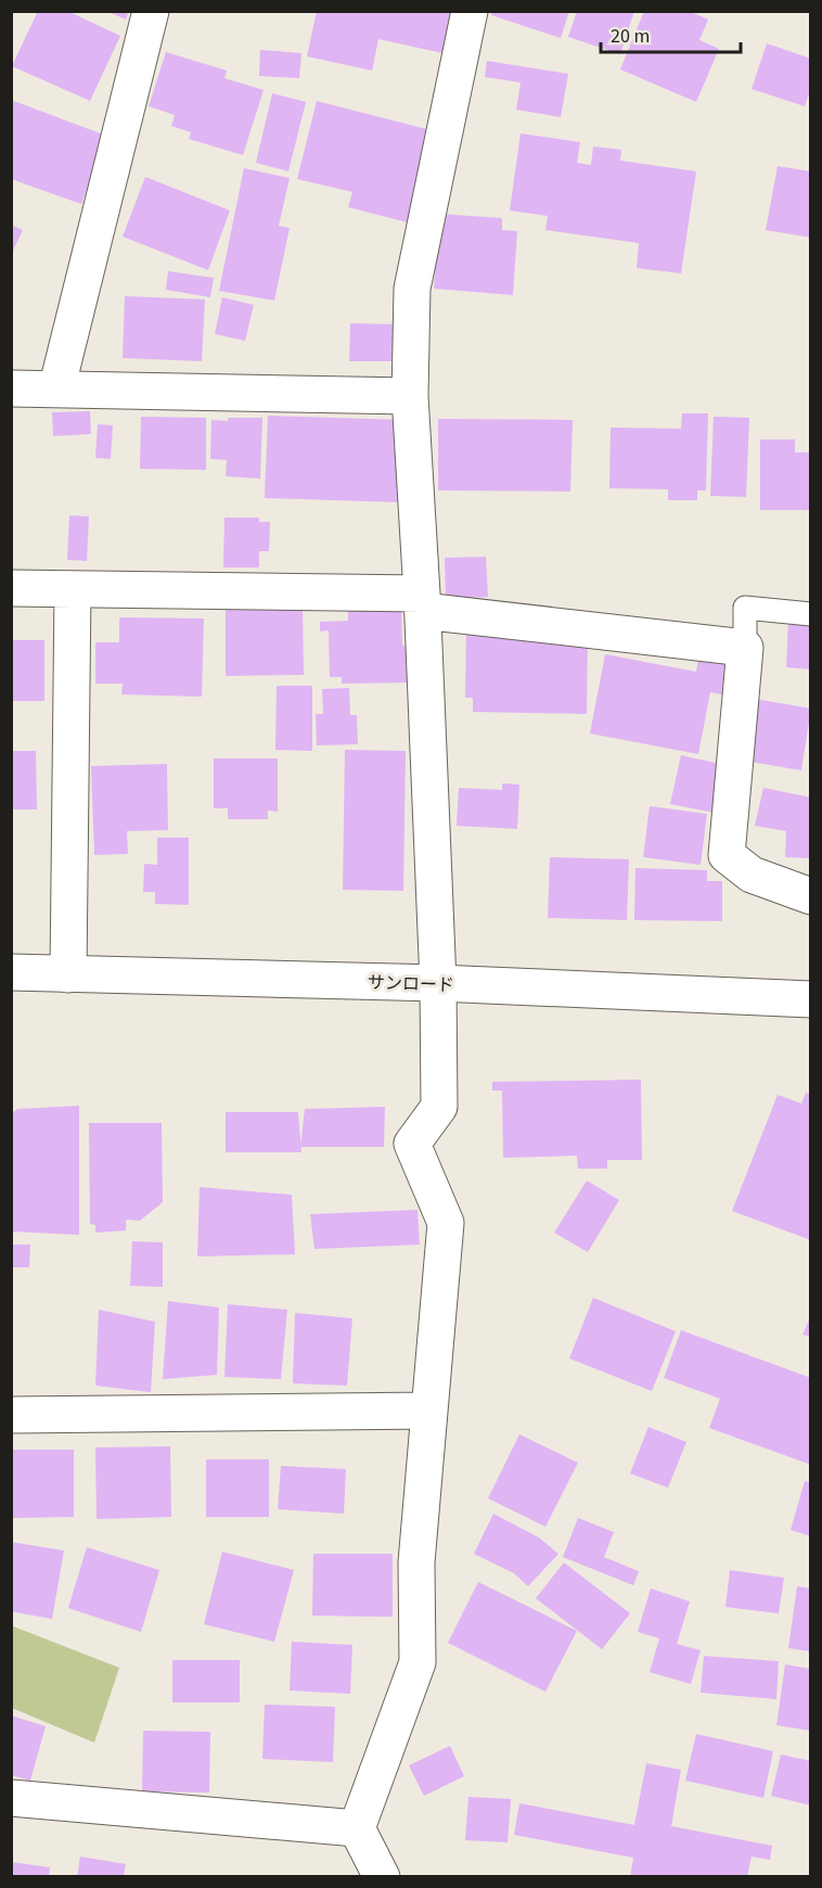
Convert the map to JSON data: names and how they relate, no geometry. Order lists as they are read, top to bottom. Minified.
{"streets":{"street":["サンロード"]},"scale_bar":"20 m"}
